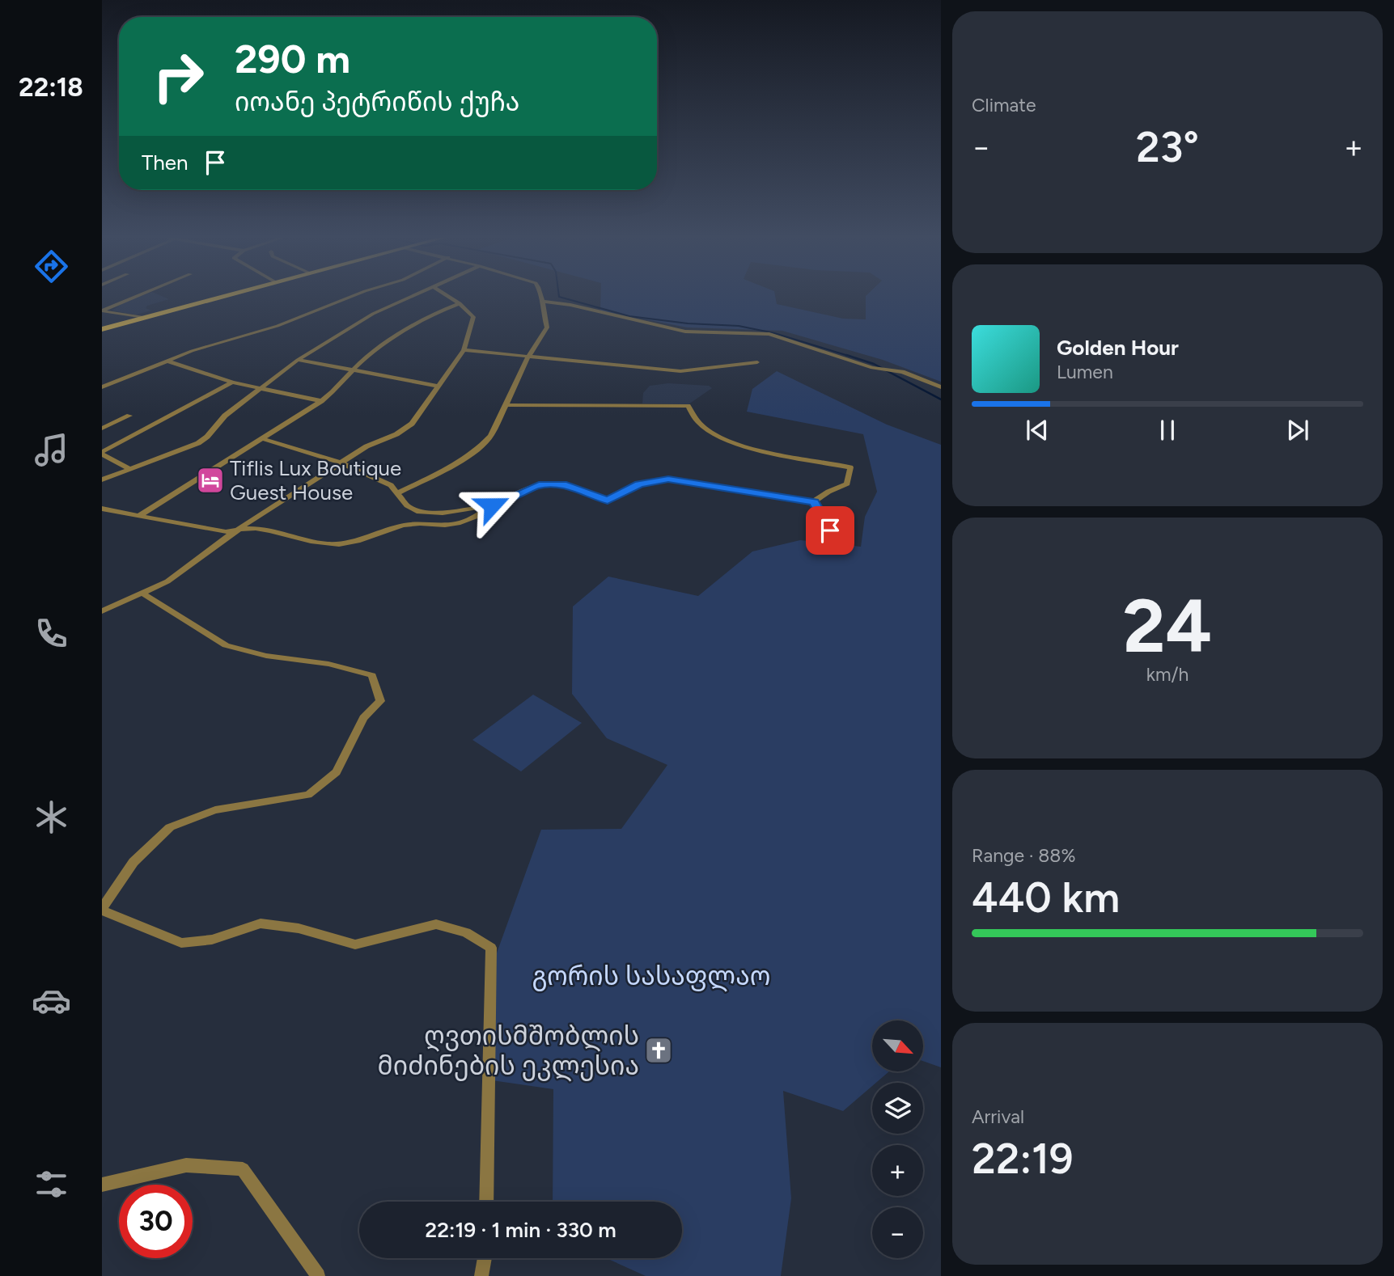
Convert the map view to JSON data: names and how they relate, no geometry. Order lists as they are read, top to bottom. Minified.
{"parks":["გორის სასაფლაო"],"places":{"hotel":["Tiflis Lux Boutique Guest House"],"church":["ღვთისმშობლის მიძინების ეკლესია"]},"north":"bottom right","page":{"tabs":"22:18","tile":["Climate",["24","km/h"],["Range · 88%","440 km"],["Arrival","22:19"]],"turn":["290 m","იოანე პეტრიწის ქუჩა"],"heat":["−","23°","+"],"then":"Then","song":["Golden Hour","Lumen"],"map_buttons":["+","−"],"limit":"30","trip":"22:19 · 1 min · 330 m"}}
